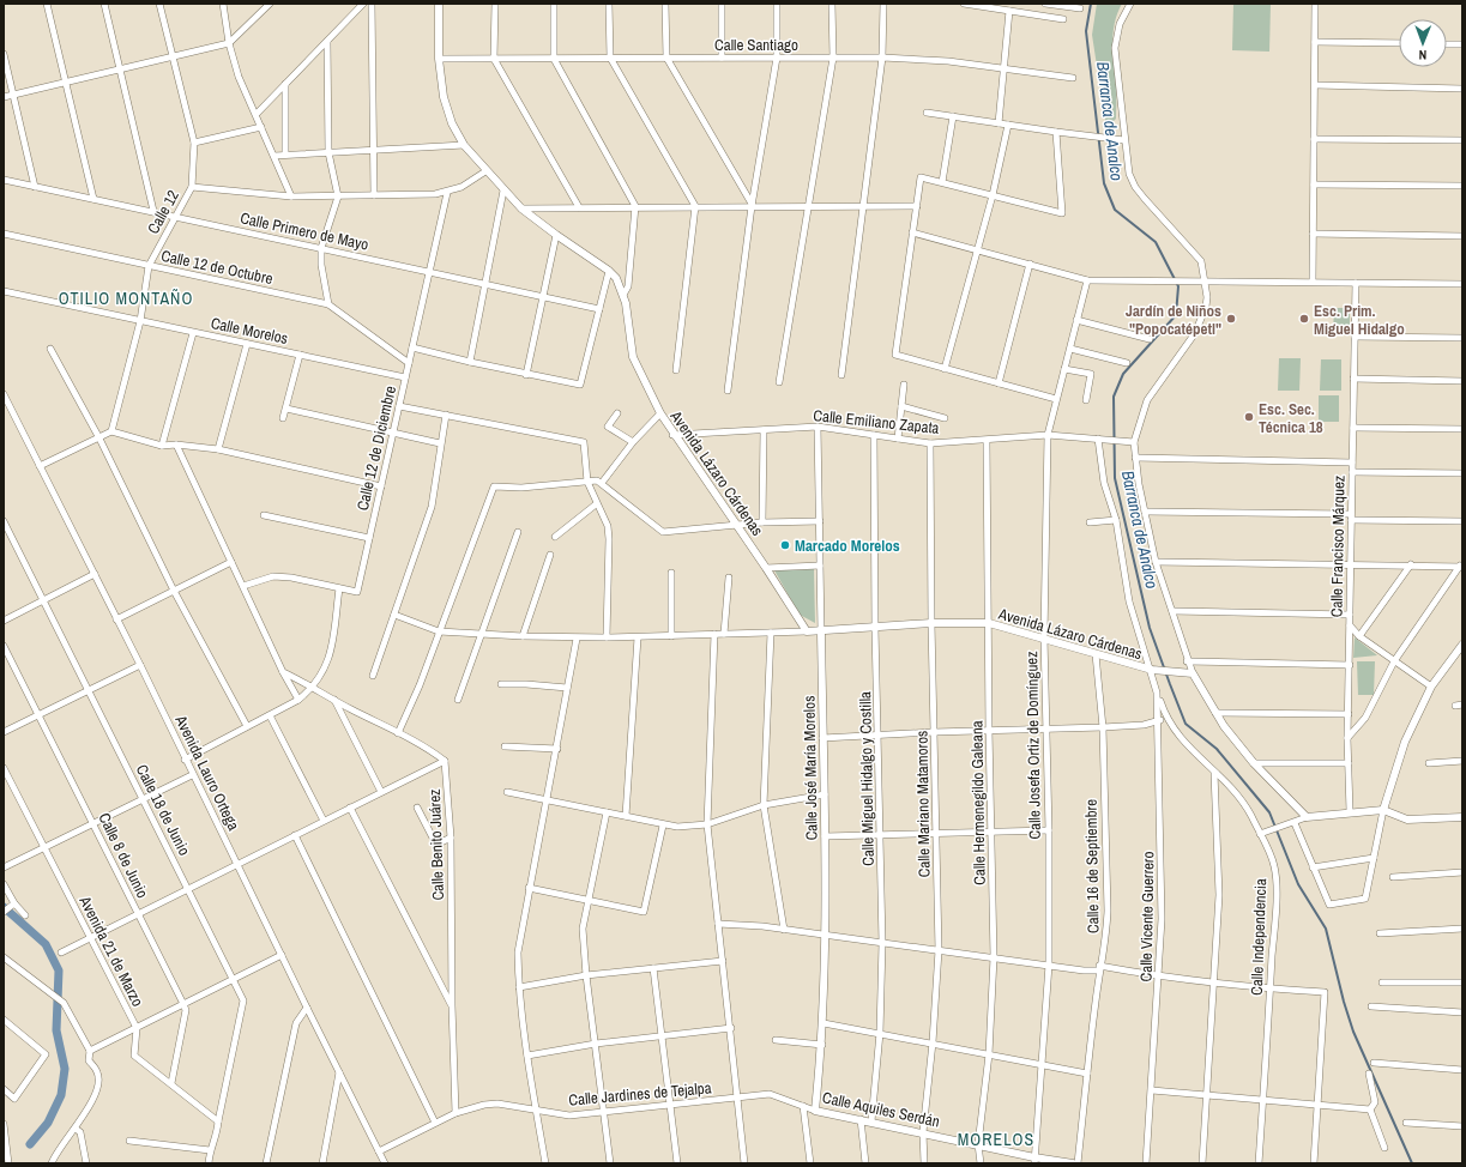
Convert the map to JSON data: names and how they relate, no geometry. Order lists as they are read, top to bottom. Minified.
{"streets":{"street":["Calle Santiago","Calle 12","Calle Primero de Mayo","Calle 12 de Octubre","Calle Morelos","Calle Emiliano Zapata","Calle 12 de Diciembre","Avenida Lázaro Cárdenas","Calle Francisco Márquez","Calle Josefa Ortiz de Domínguez","Calle José María Morelos","Avenida Lauro Ortega","Calle Miguel Hidalgo y Costilla","Calle Hermenegildo Galeana","Calle Mariano Matamoros","Calle 18 de Junio","Calle Benito Juárez","Calle 8 de Junio","Calle 16 de Septiembre","Calle Vicente Guerrero","Calle Independencia","Avenida 21 de Marzo","Calle Jardines de Tejalpa","Calle Aquiles Serdán"]},"crossings":[["Calle Santiago","Avenida Lázaro Cárdenas"],["Calle 12","Calle Primero de Mayo"],["Calle 12","Calle 12 de Octubre"],["Calle 12","Calle Morelos"],["Calle Primero de Mayo","Calle 12 de Diciembre"],["Calle 12 de Octubre","Calle 12 de Diciembre"],["Calle Morelos","Calle 12 de Diciembre"],["Calle Emiliano Zapata","Avenida Lázaro Cárdenas"],["Calle Emiliano Zapata","Calle Josefa Ortiz de Domínguez"],["Calle Emiliano Zapata","Calle José María Morelos"],["Calle Emiliano Zapata","Calle Miguel Hidalgo y Costilla"],["Calle Emiliano Zapata","Calle Hermenegildo Galeana"],["Calle Emiliano Zapata","Calle Mariano Matamoros"],["Calle Emiliano Zapata","Calle Vicente Guerrero"],["Avenida Lázaro Cárdenas","Calle Josefa Ortiz de Domínguez"],["Avenida Lázaro Cárdenas","Calle José María Morelos"],["Avenida Lázaro Cárdenas","Calle Miguel Hidalgo y Costilla"],["Avenida Lázaro Cárdenas","Calle Hermenegildo Galeana"],["Avenida Lázaro Cárdenas","Calle Mariano Matamoros"],["Avenida Lázaro Cárdenas","Calle 16 de Septiembre"],["Avenida Lázaro Cárdenas","Calle Vicente Guerrero"],["Calle Josefa Ortiz de Domínguez","Calle Aquiles Serdán"],["Calle José María Morelos","Calle Aquiles Serdán"],["Avenida Lauro Ortega","Calle Jardines de Tejalpa"],["Calle Miguel Hidalgo y Costilla","Calle Aquiles Serdán"],["Calle Hermenegildo Galeana","Calle Aquiles Serdán"],["Calle Mariano Matamoros","Calle Aquiles Serdán"],["Calle 18 de Junio","Avenida 21 de Marzo"],["Calle Benito Juárez","Calle Jardines de Tejalpa"],["Calle Vicente Guerrero","Calle Independencia"],["Calle Jardines de Tejalpa","Calle Aquiles Serdán"]],"districts":["OTILIO MONTAÑO","MORELOS"],"water":["Barranca de Analco"],"places":["Jardín de Niños \"Popocatépetl\"","Esc. Prim. Miguel Hidalgo","Esc. Sec. Técnica 18","Marcado Morelos"],"north":"bottom"}
